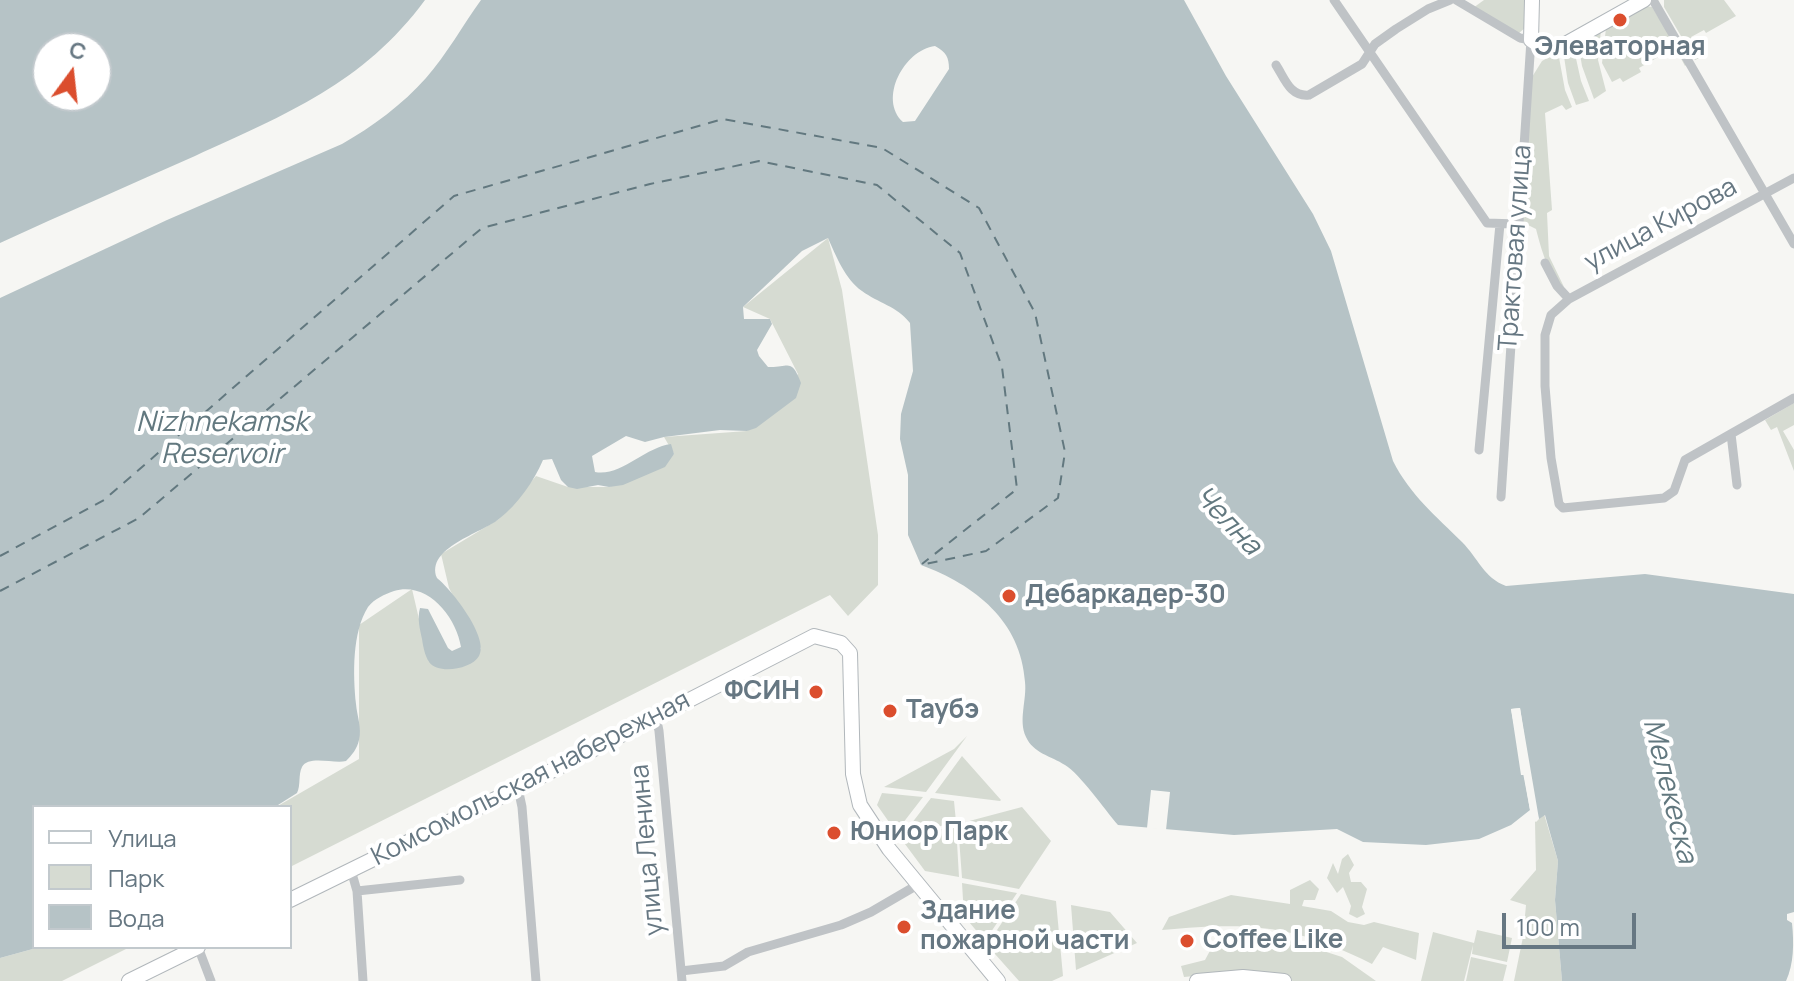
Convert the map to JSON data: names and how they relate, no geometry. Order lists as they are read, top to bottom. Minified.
{"streets":{"street":["улица Кирова","Трактовая улица","Комсомольская набережная","улица Ленина"]},"crossings":[["Комсомольская набережная","улица Ленина"]],"water":["Nizhnekamsk Reservoir","Челна","Мелекеска"],"places":["Элеваторная","Дебаркадер-30","ФСИН","Таубэ","Юниор Парк","Здание пожарной части","Coffee Like"],"legend":["Улица","Парк","Вода"],"scale_bar":"100 m","north":"top"}
